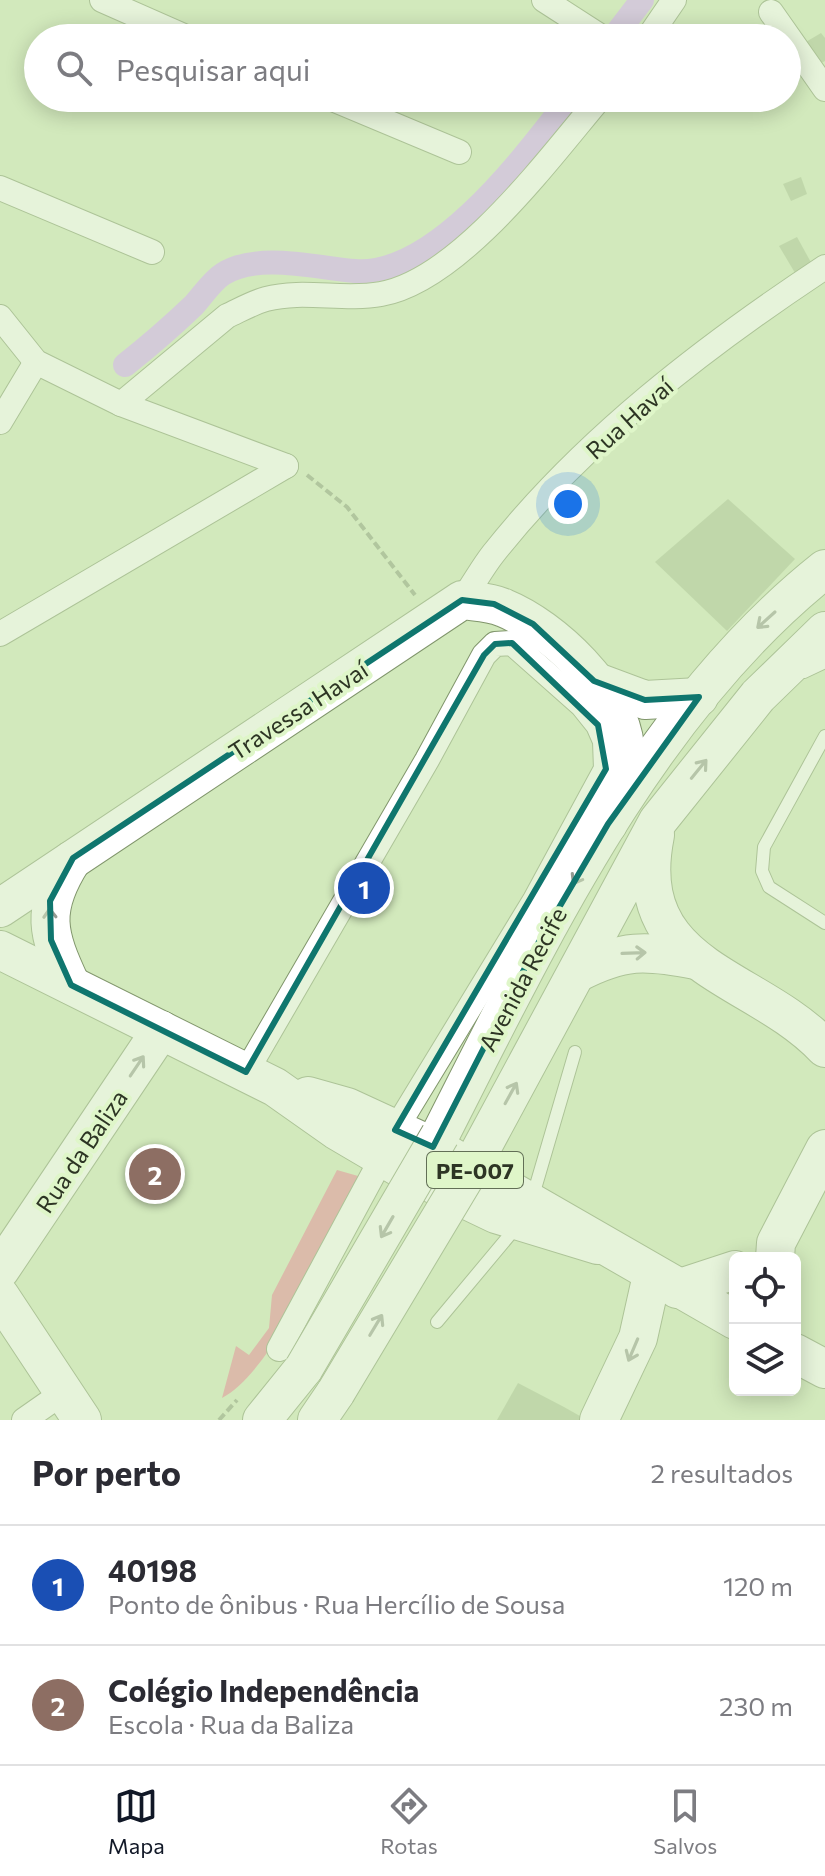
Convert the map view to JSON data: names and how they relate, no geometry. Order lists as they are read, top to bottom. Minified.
{"streets":{"main road":["Travessa Havaí","Avenida Recife","Rua da Baliza","PE-007"],"street":["Rua Havaí"]},"crossings":[["Rua Havaí","Travessa Havaí"],["Rua da Baliza","PE-007"]],"one_way":["Rua da Baliza"],"page":{"search":"Pesquisar aqui","pins":["1","2"],"heading":["Por perto","2 resultados"],"list":[{"mark":"1","name":"40198","note":"Ponto de ônibus · Rua Hercílio de Sousa","value":"120 m"},{"mark":"2","name":"Colégio Independência","note":"Escola · Rua da Baliza","value":"230 m"}],"nav":["Mapa","Rotas","Salvos"]}}
